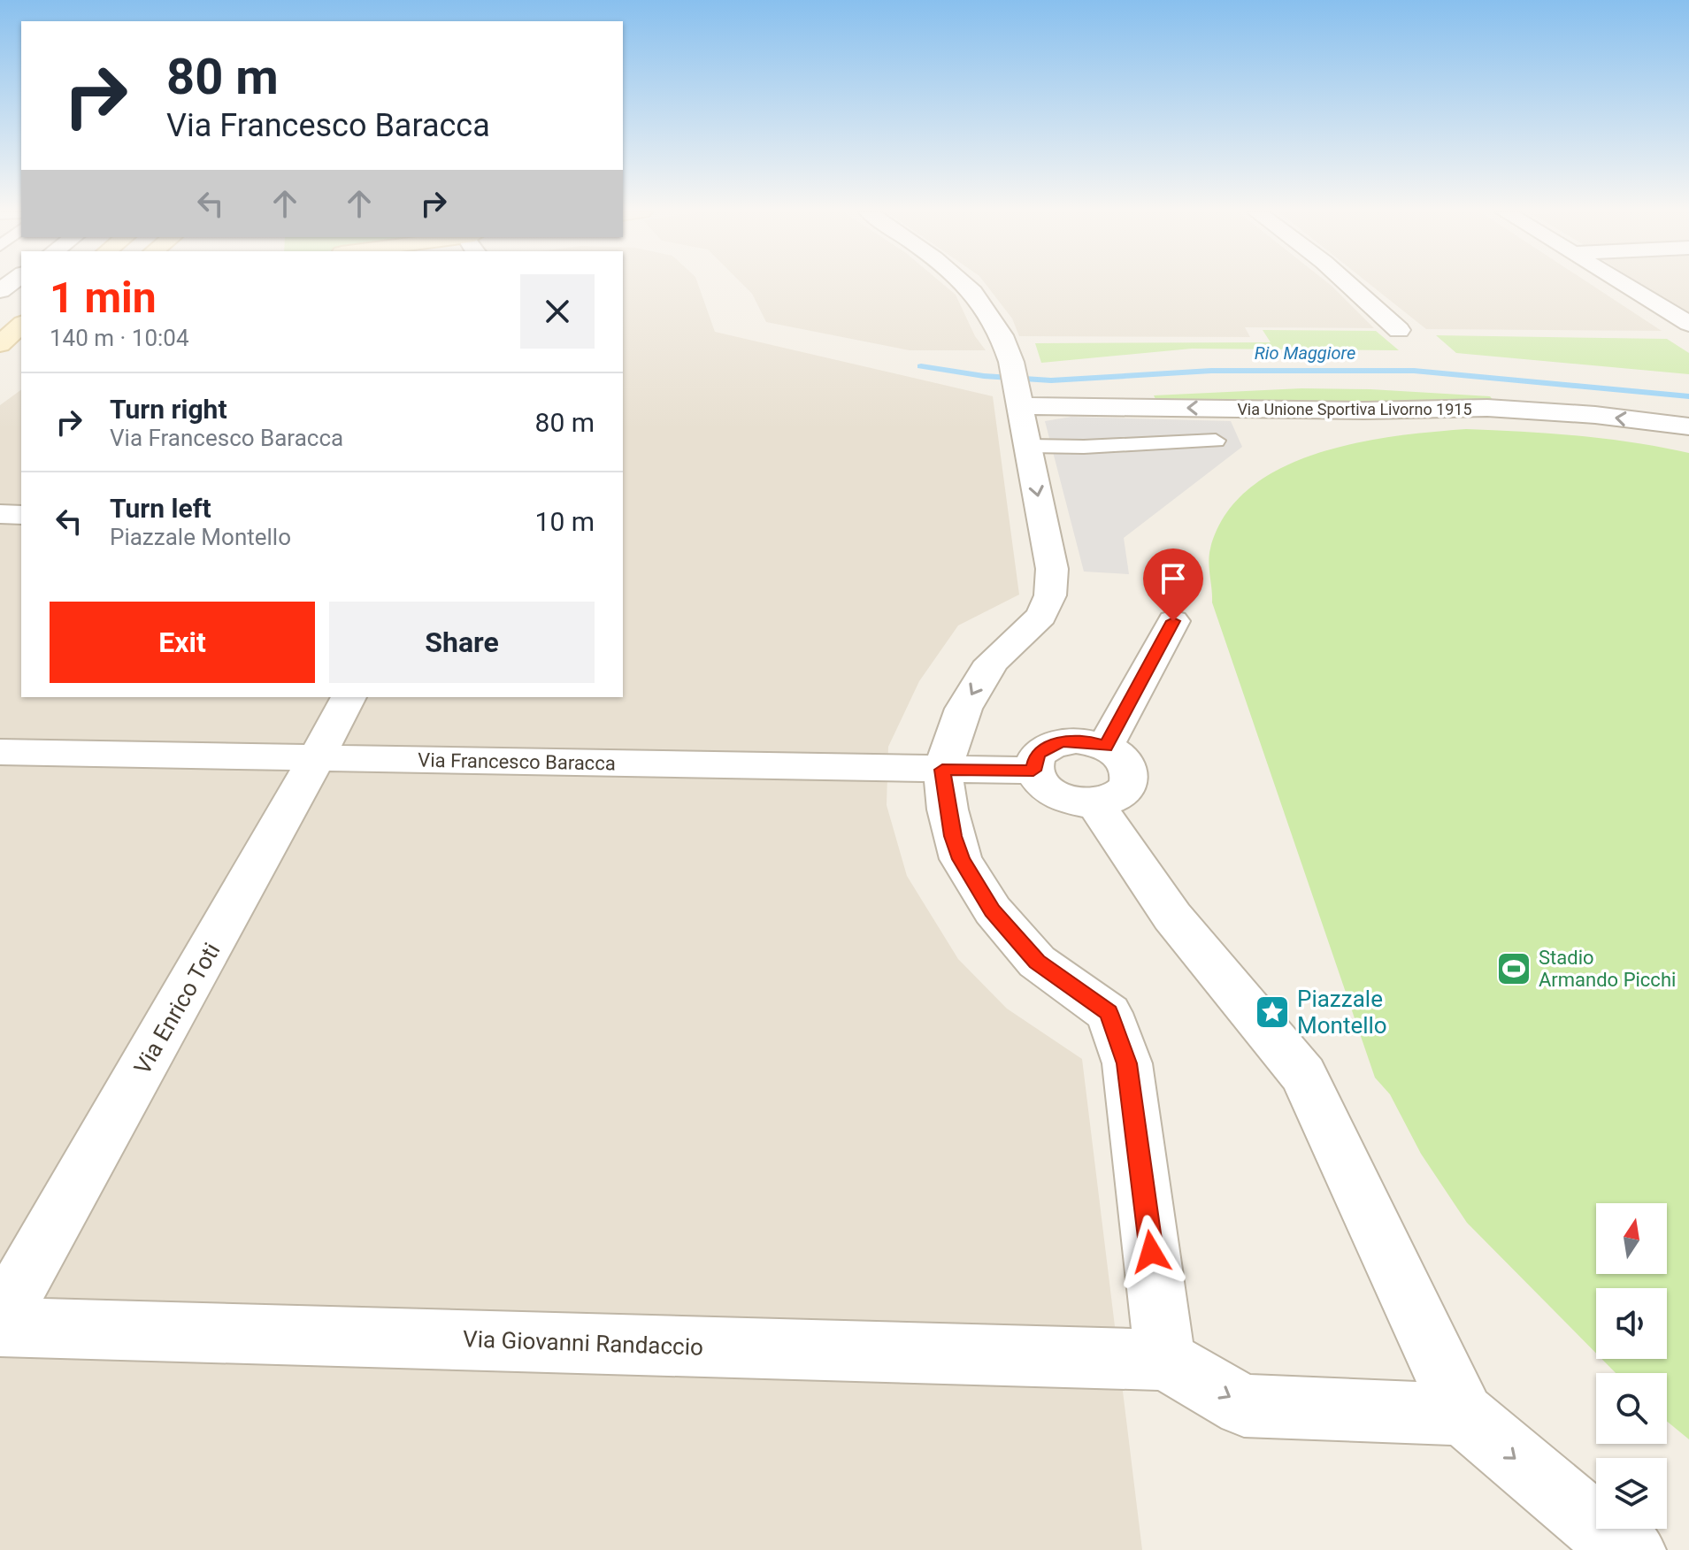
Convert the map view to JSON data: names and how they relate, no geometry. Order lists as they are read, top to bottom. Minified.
{"streets":{"street":["Via Unione Sportiva Livorno 1915","Via Francesco Baracca","Via Enrico Toti","Via Giovanni Randaccio"]},"crossings":[["Via Francesco Baracca","Via Enrico Toti"]],"one_way":["Via Unione Sportiva Livorno 1915"],"water":["Rio Maggiore"],"places":{"sports":["Stadio Armando Picchi"],"place":["Piazzale Montello"]},"north":"top","page":{"turn":["80 m","Via Francesco Baracca"],"heading":["1 min","140 m · 10:04"],"list":[{"name":"Turn right","note":"Via Francesco Baracca","value":"80 m"},{"name":"Turn left","note":"Piazzale Montello","value":"10 m"}],"buttons":["Exit","Share"]}}
